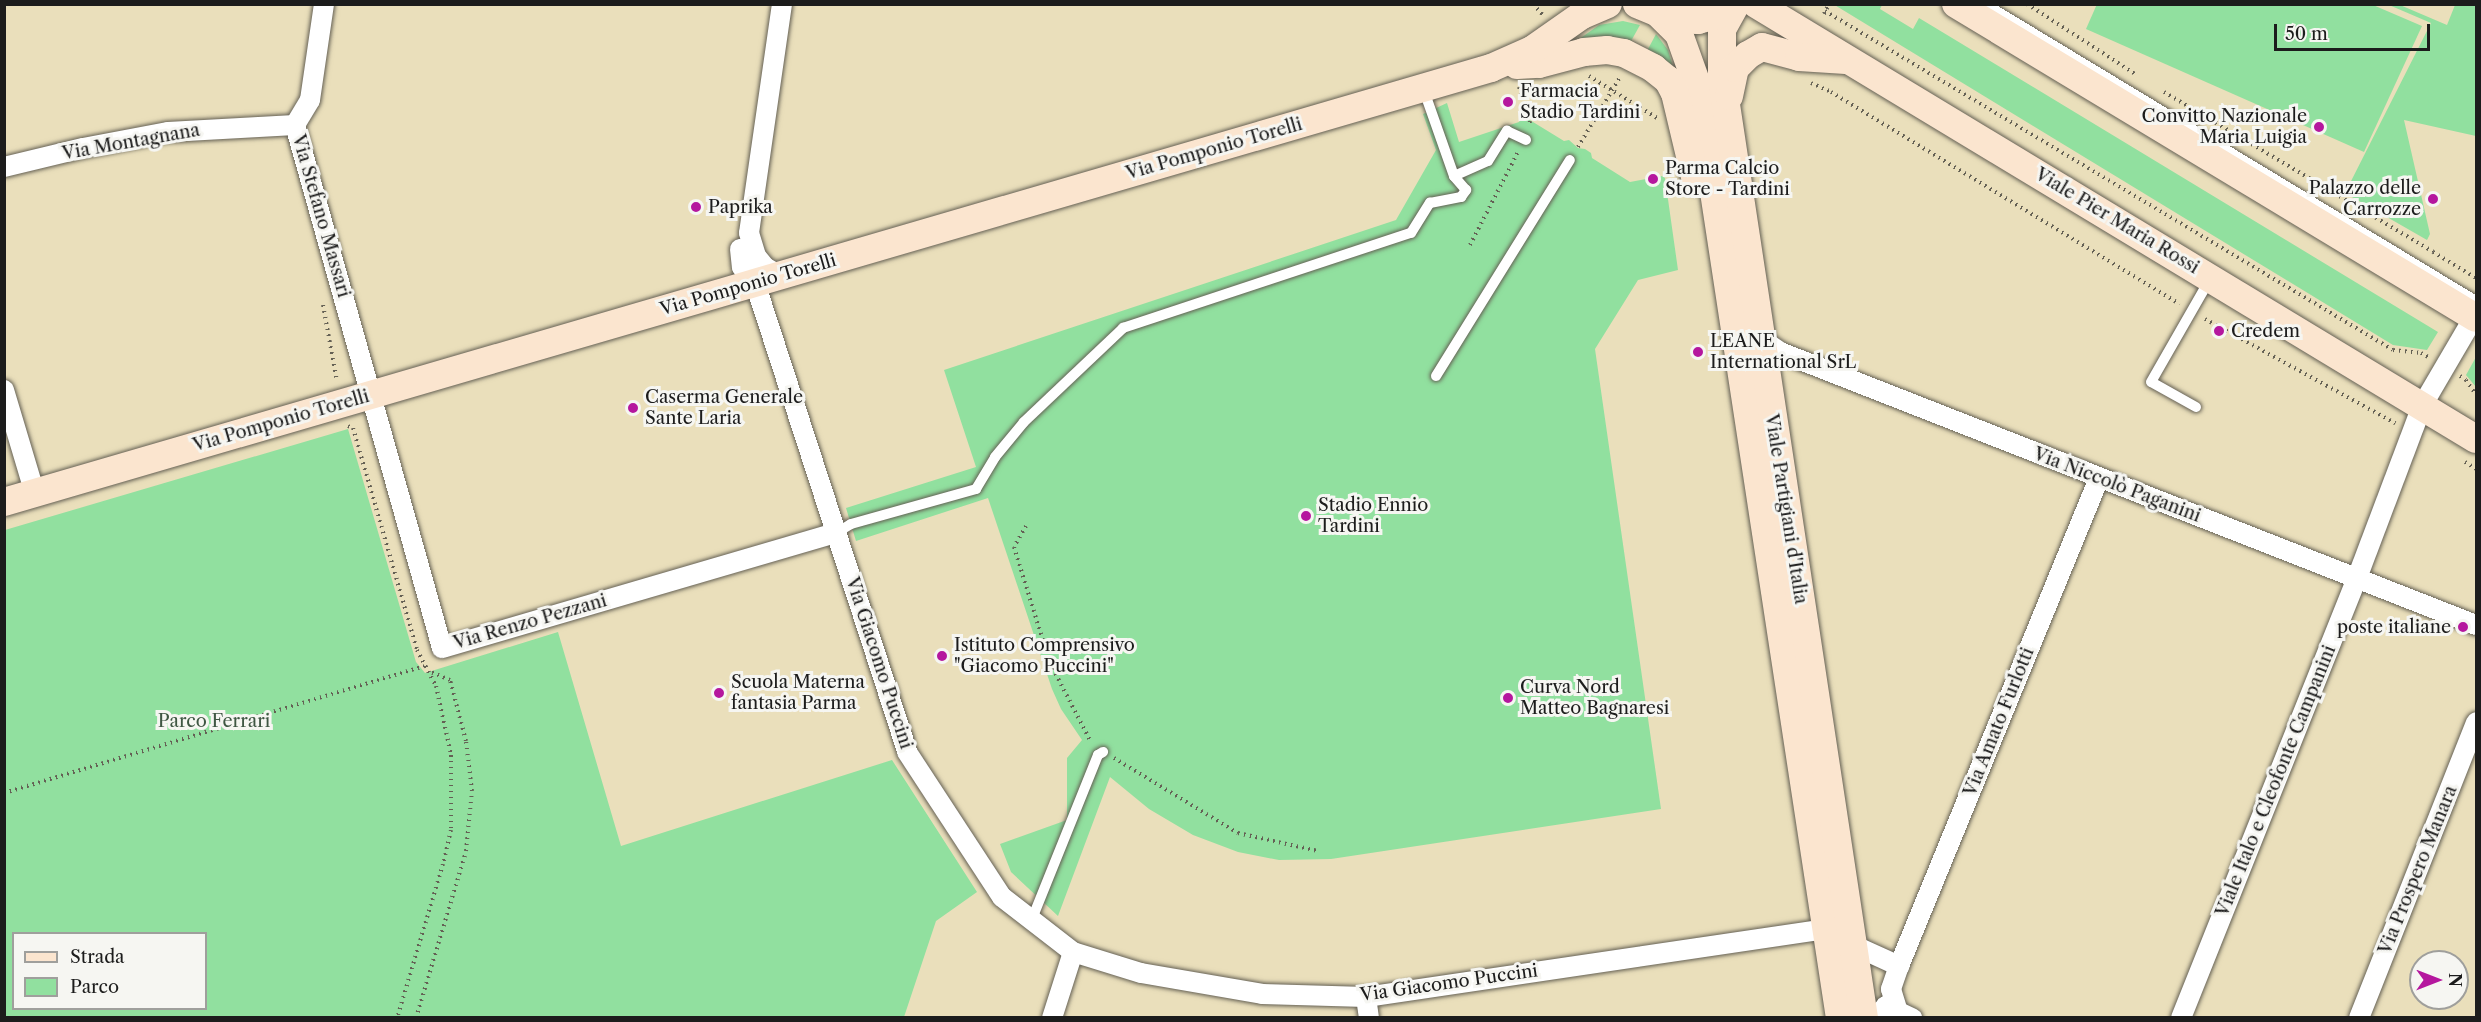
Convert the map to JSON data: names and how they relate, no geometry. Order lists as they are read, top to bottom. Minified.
{"streets":{"main road":["Via Pomponio Torelli","Viale Pier Maria Rossi","Viale Partigiani d'Italia"],"street":["Via Montagnana","Via Stefano Massari","Via Niccolò Paganini","Via Renzo Pezzani","Via Giacomo Puccini","Via Amato Furlotti","Viale Italo e Cleofonte Campanini","Via Prospero Manara"]},"crossings":[["Via Montagnana","Via Stefano Massari"],["Via Pomponio Torelli","Via Stefano Massari"],["Via Pomponio Torelli","Viale Partigiani d'Italia"],["Via Pomponio Torelli","Via Renzo Pezzani"],["Via Pomponio Torelli","Via Giacomo Puccini"],["Via Stefano Massari","Via Renzo Pezzani"],["Viale Pier Maria Rossi","Viale Italo e Cleofonte Campanini"],["Via Niccolò Paganini","Viale Partigiani d'Italia"],["Via Niccolò Paganini","Via Amato Furlotti"],["Via Niccolò Paganini","Viale Italo e Cleofonte Campanini"],["Viale Partigiani d'Italia","Via Giacomo Puccini"],["Via Renzo Pezzani","Via Giacomo Puccini"]],"parks":["Parco Ferrari"],"places":["Farmacia Stadio Tardini","Convitto Nazionale Maria Luigia","Parma Calcio Store - Tardini","Palazzo delle Carrozze","Paprika","Credem","LEANE International SrL","Caserma Generale Sante Laria","Stadio Ennio Tardini","poste italiane","Istituto Comprensivo \"Giacomo Puccini\"","Scuola Materna fantasia Parma","Curva Nord Matteo Bagnaresi"],"legend":["Strada","Parco"],"scale_bar":"50 m","north":"right"}
